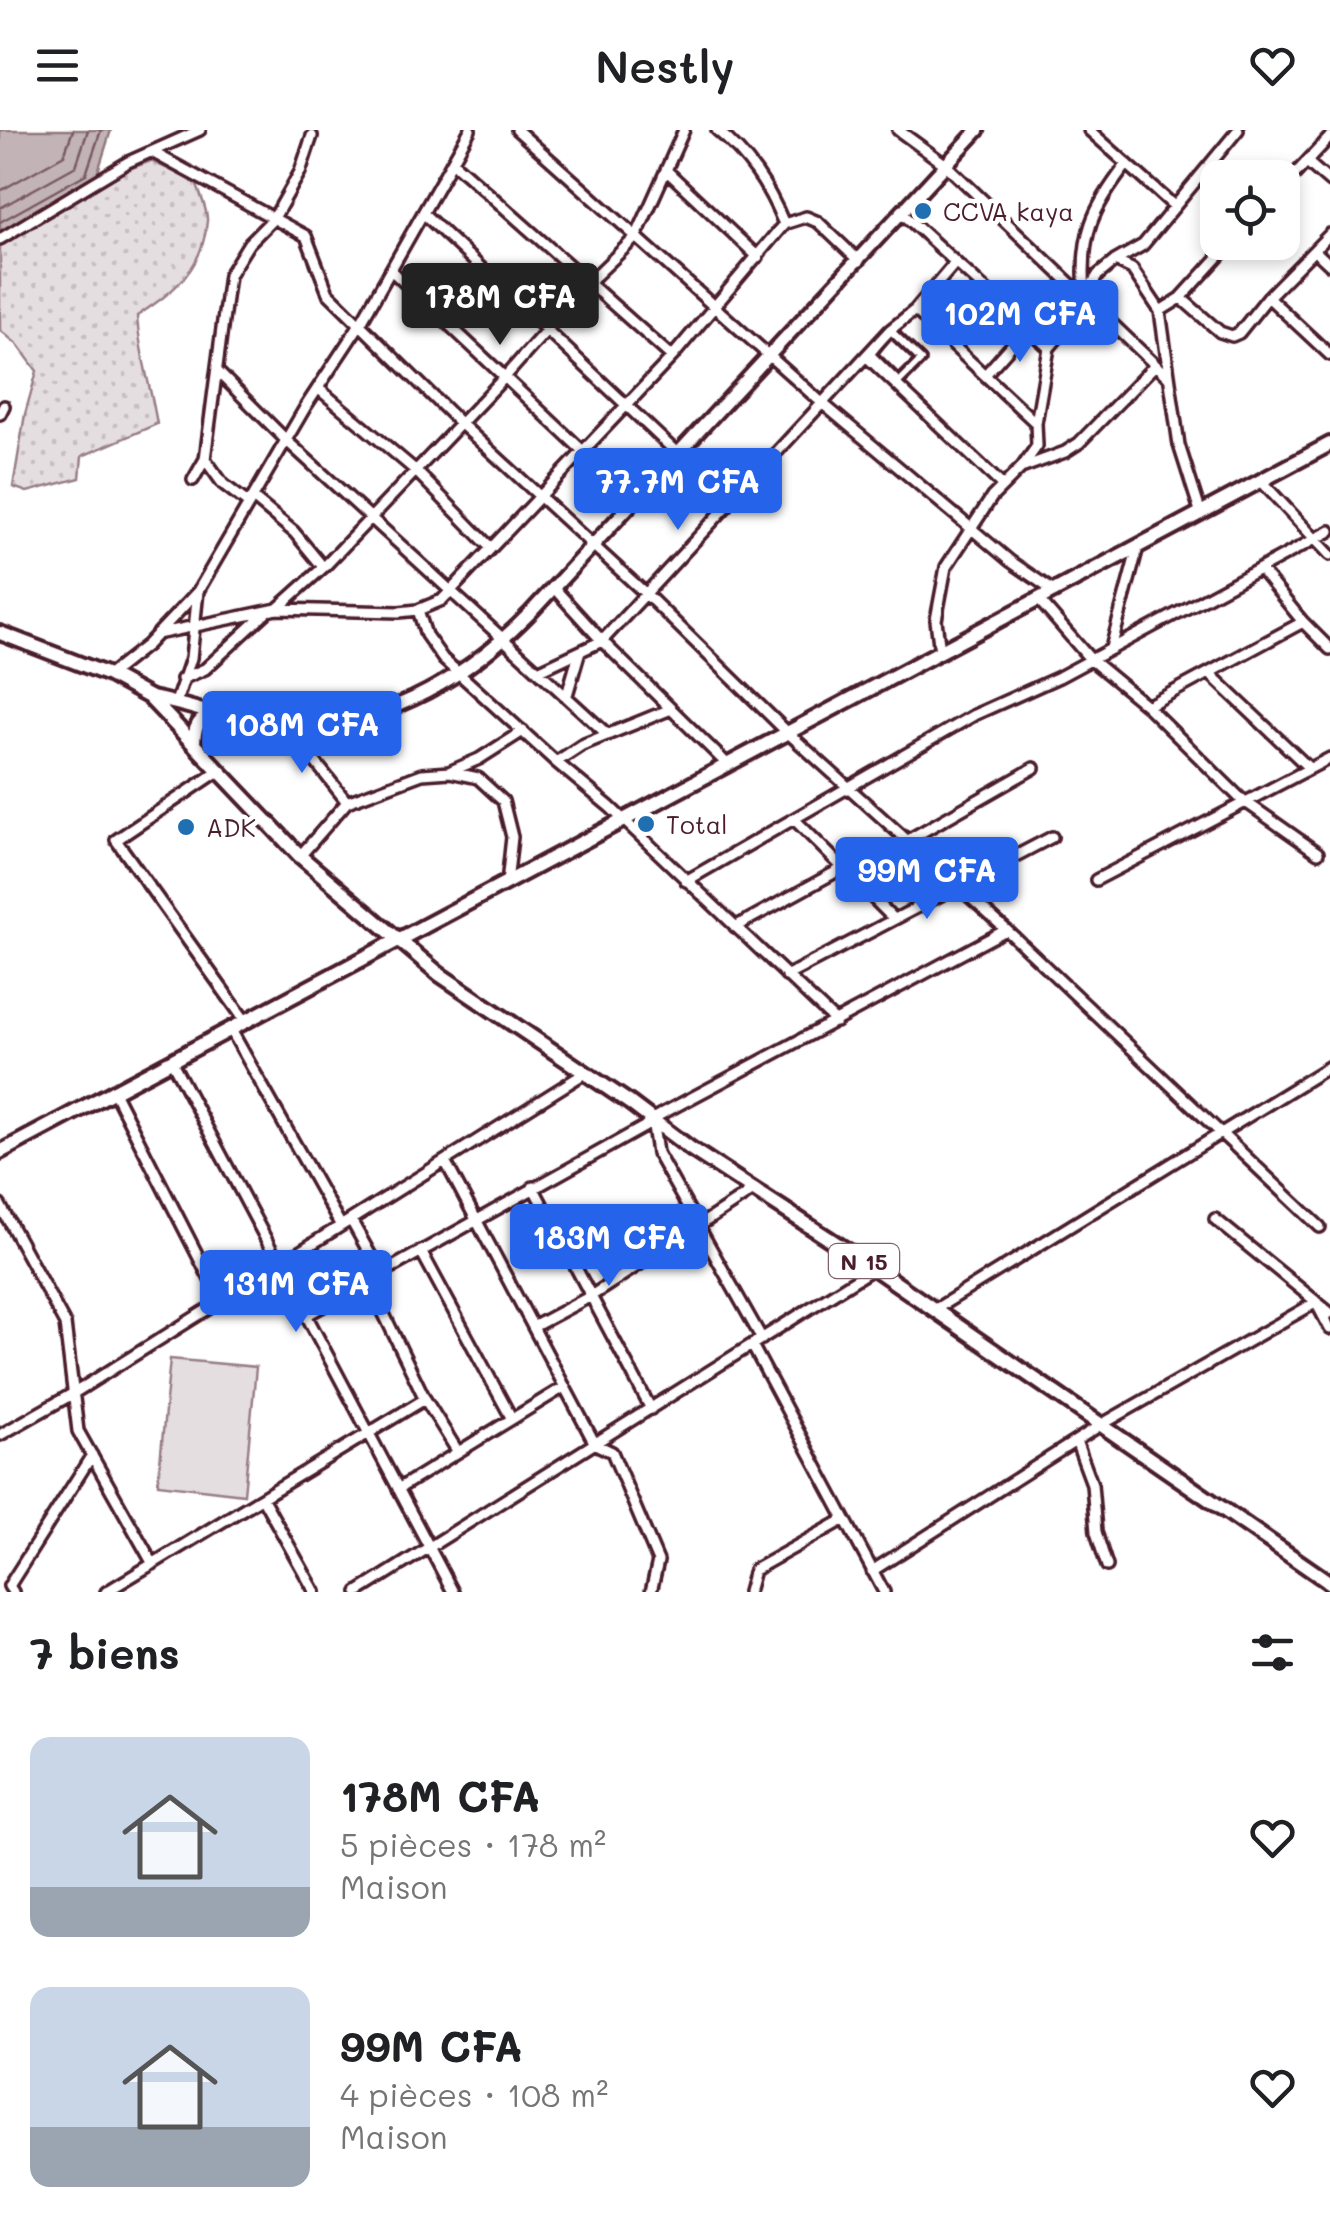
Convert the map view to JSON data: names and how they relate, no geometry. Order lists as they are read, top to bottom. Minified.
{"streets":{"main road":["N 15"]},"places":["CCVA kaya","Total","ADK"],"page":{"header":"Nestly","price":["178M CFA","102M CFA","77.7M CFA","108M CFA","99M CFA","183M CFA","131M CFA"],"heading":"7 biens","list":[{"name":"178M CFA","note":"5 pièces · 178 m² · Maison"},{"name":"99M CFA","note":"4 pièces · 108 m² · Maison"}]}}
